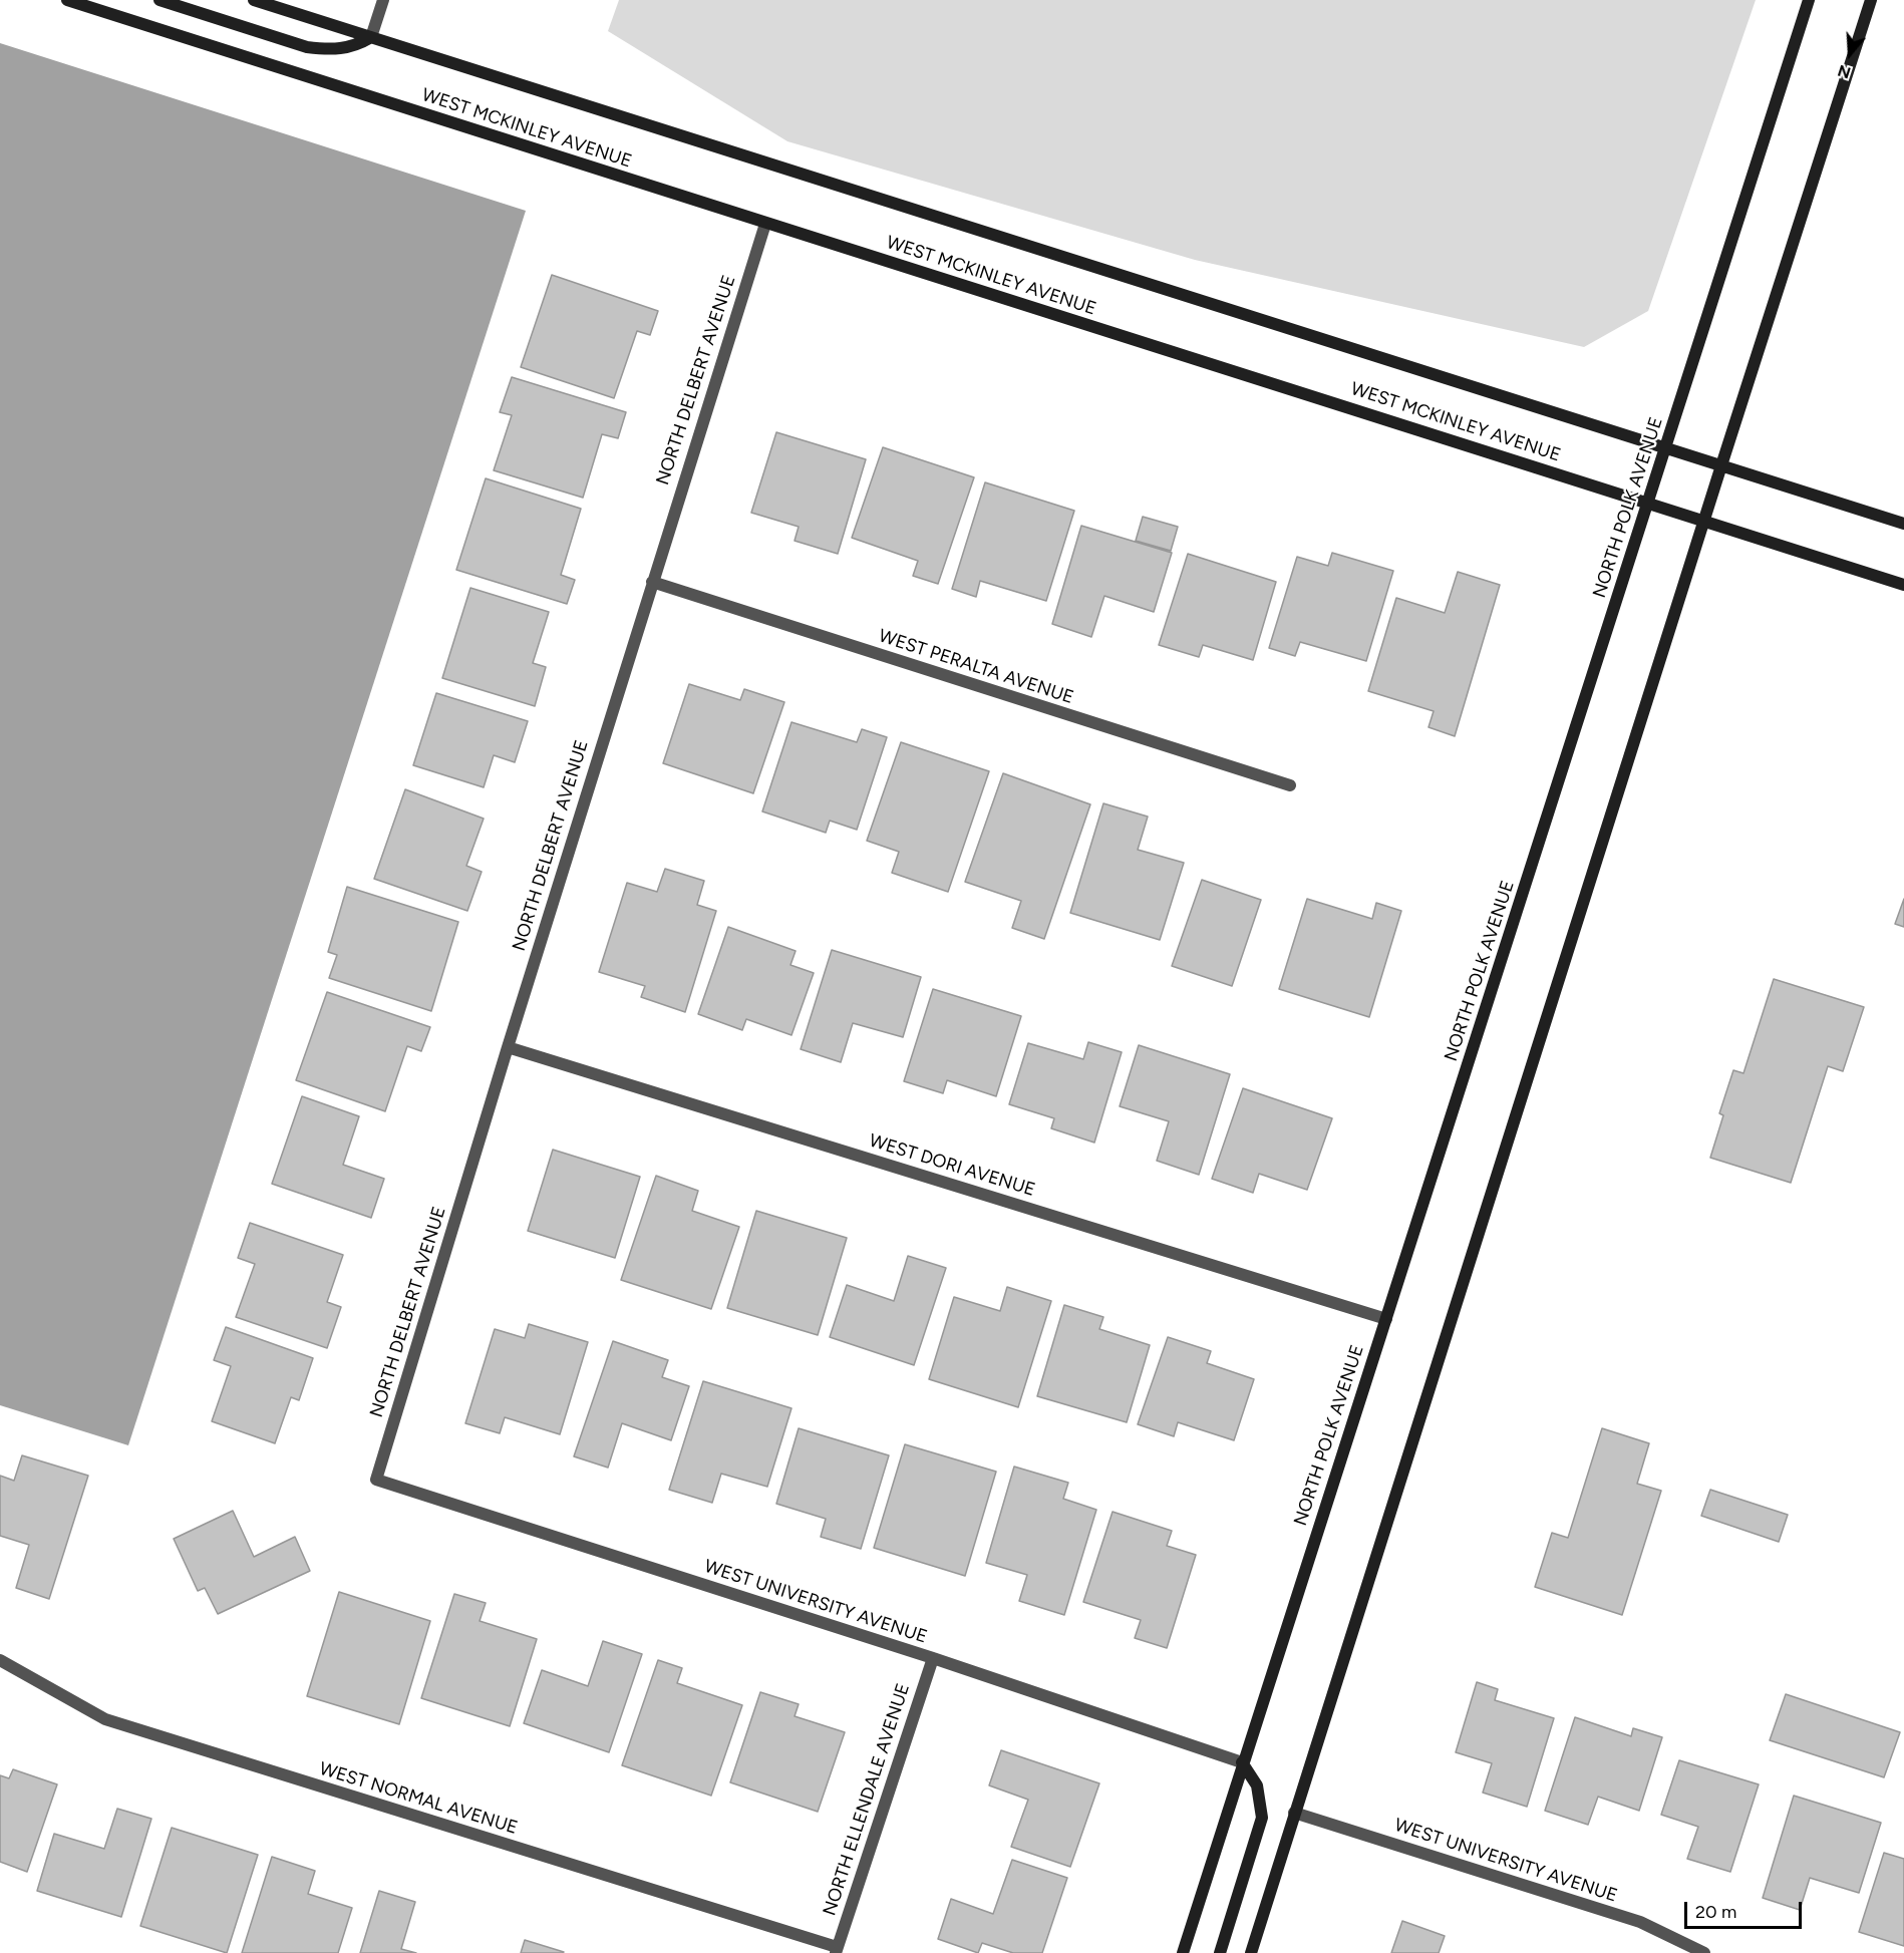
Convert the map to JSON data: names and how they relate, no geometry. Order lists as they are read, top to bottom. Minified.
{"streets":{"main road":["WEST MCKINLEY AVENUE","NORTH POLK AVENUE"],"street":["NORTH DELBERT AVENUE","WEST PERALTA AVENUE","WEST DORI AVENUE","WEST UNIVERSITY AVENUE","WEST NORMAL AVENUE","NORTH ELLENDALE AVENUE"]},"crossings":[["WEST MCKINLEY AVENUE","NORTH DELBERT AVENUE"],["WEST MCKINLEY AVENUE","NORTH POLK AVENUE"],["NORTH DELBERT AVENUE","WEST PERALTA AVENUE"],["NORTH DELBERT AVENUE","WEST DORI AVENUE"],["NORTH DELBERT AVENUE","WEST UNIVERSITY AVENUE"],["NORTH POLK AVENUE","WEST DORI AVENUE"],["NORTH POLK AVENUE","WEST UNIVERSITY AVENUE"],["WEST UNIVERSITY AVENUE","NORTH ELLENDALE AVENUE"],["WEST NORMAL AVENUE","NORTH ELLENDALE AVENUE"]],"scale_bar":"20 m","north":"bottom"}
